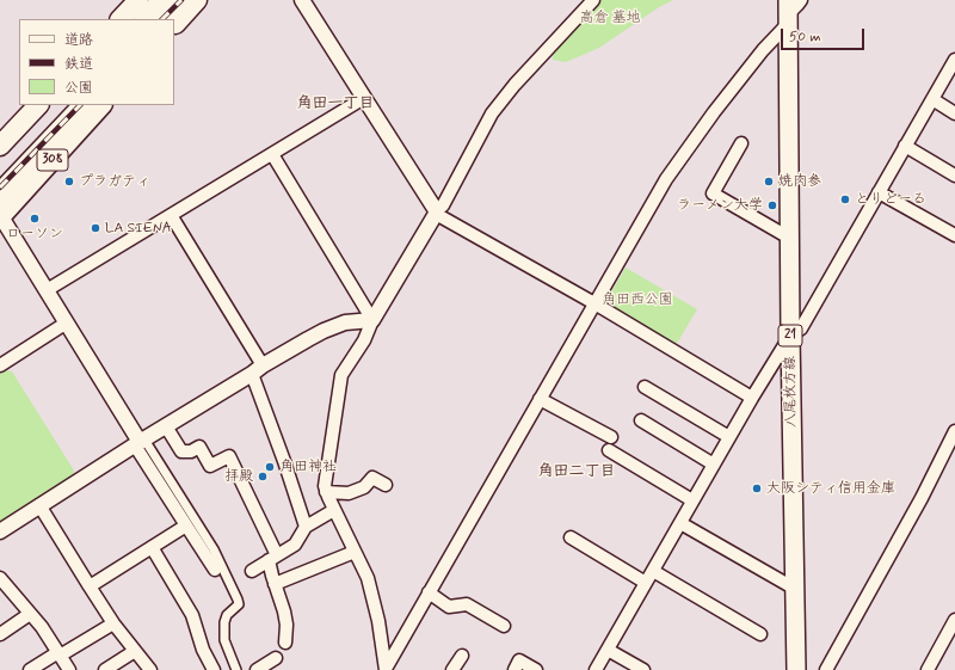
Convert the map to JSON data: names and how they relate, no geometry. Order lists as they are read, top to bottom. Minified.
{"streets":{"highway":["308"],"main road":["21","八尾枚方線"]},"districts":["角田一丁目","角田二丁目"],"parks":["高倉 墓地","角田西公園"],"places":["プラガティ","焼肉参","とりどーる","ラーメン大学","ローソン","LA SIENA","角田神社","拝殿","大阪シティ信用金庫"],"legend":["道路","鉄道","公園"],"scale_bar":"50 m"}
